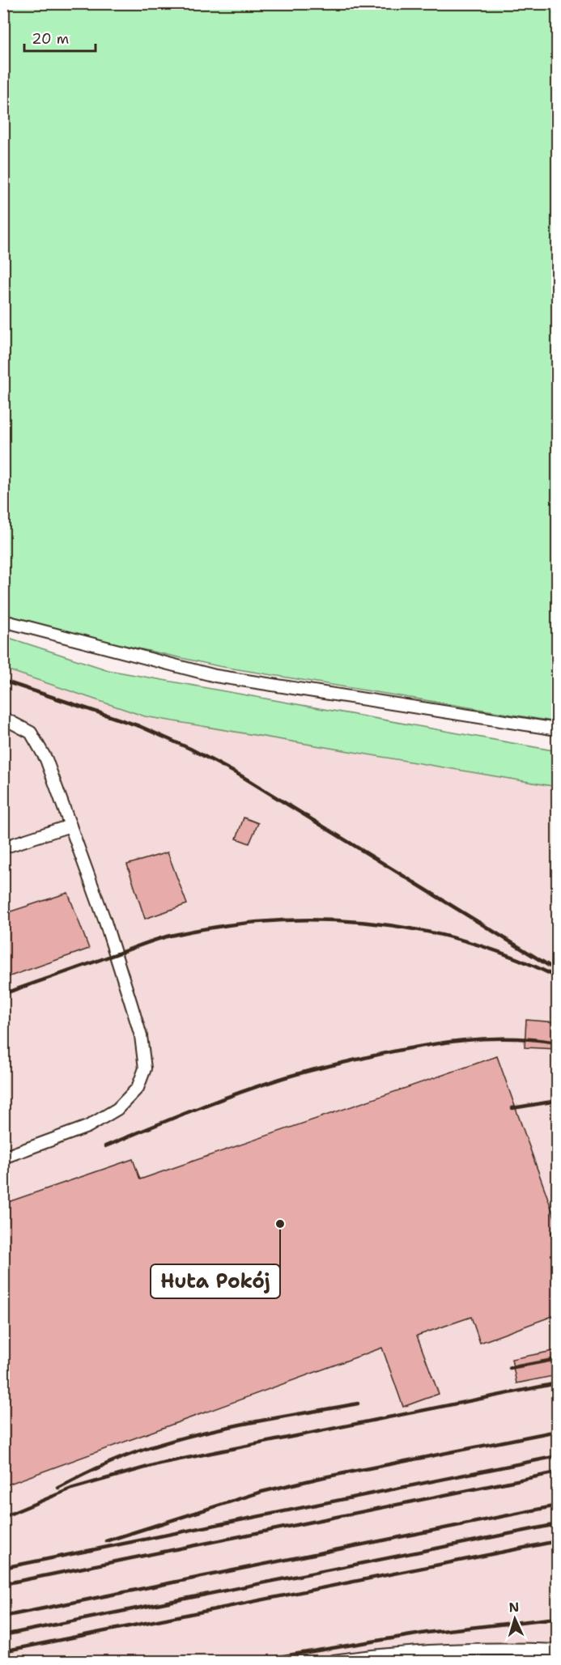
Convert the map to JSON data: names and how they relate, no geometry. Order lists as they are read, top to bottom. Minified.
{"places":["Huta Pokój"],"scale_bar":"20 m","north":"top"}
